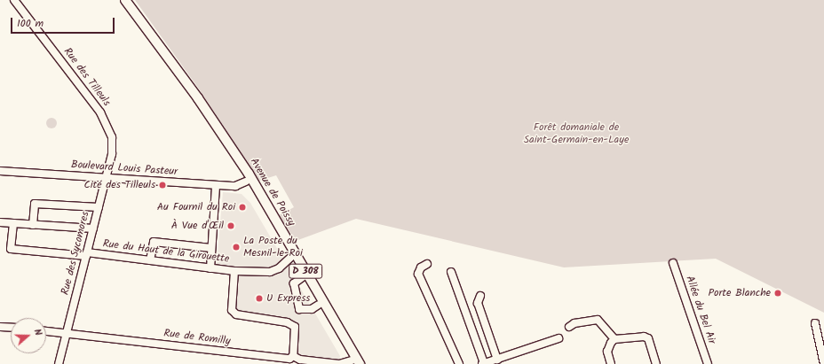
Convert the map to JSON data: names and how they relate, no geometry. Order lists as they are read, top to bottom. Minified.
{"streets":{"main road":["Avenue de Poissy","D 308"],"street":["Rue des Tilleuls","Boulevard Louis Pasteur","Rue du Haut de la Girouette","Rue des Sycomores","Allée du Bel Air","Rue de Romilly"]},"crossings":[["Rue des Tilleuls","Boulevard Louis Pasteur"],["Rue des Tilleuls","Rue des Sycomores"],["Boulevard Louis Pasteur","Avenue de Poissy"],["Boulevard Louis Pasteur","Rue des Sycomores"],["Avenue de Poissy","Rue de Romilly"],["Rue du Haut de la Girouette","Rue des Sycomores"],["Rue du Haut de la Girouette","Rue de Romilly"],["Rue des Sycomores","Rue de Romilly"]],"parks":["Forêt domaniale de Saint-Germain-en-Laye"],"places":["Cité des Tilleuls","Au Fournil du Roi","À Vue d'Œil","La Poste du Mesnil-le-Roi","Porte Blanche","U Express"],"scale_bar":"100 m","north":"right"}
